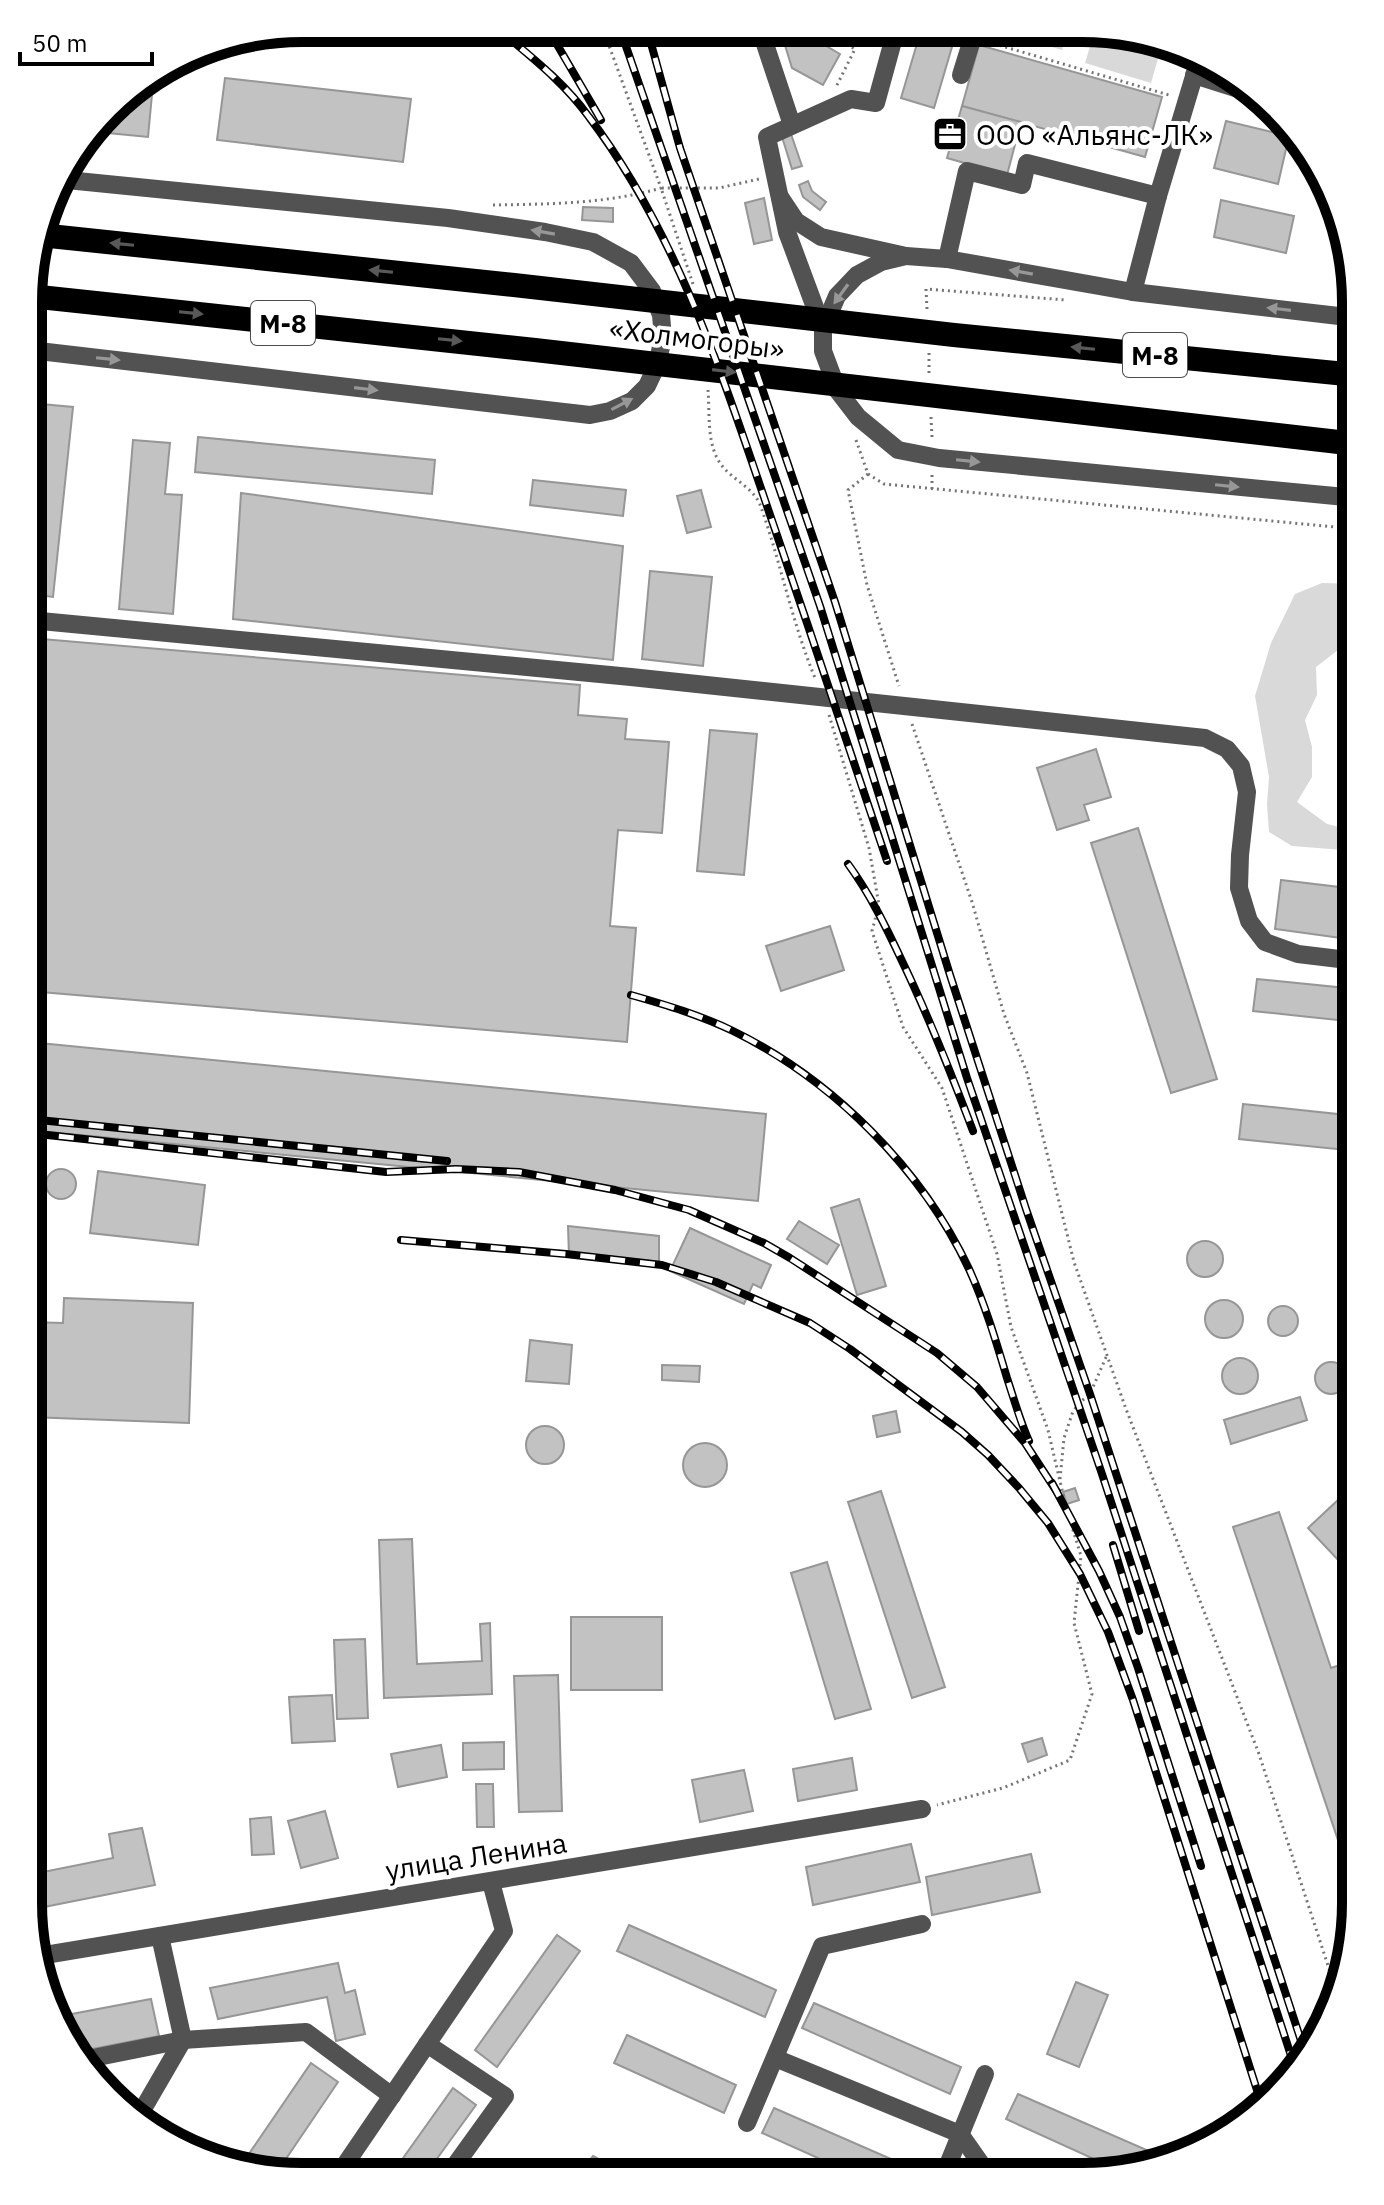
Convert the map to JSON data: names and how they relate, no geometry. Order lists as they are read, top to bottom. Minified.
{"streets":{"highway":["М-8","«Холмогоры»"],"street":["улица Ленина"]},"places":{"office":["ООО «Альянс-ЛК»"]},"scale_bar":"50 m"}
